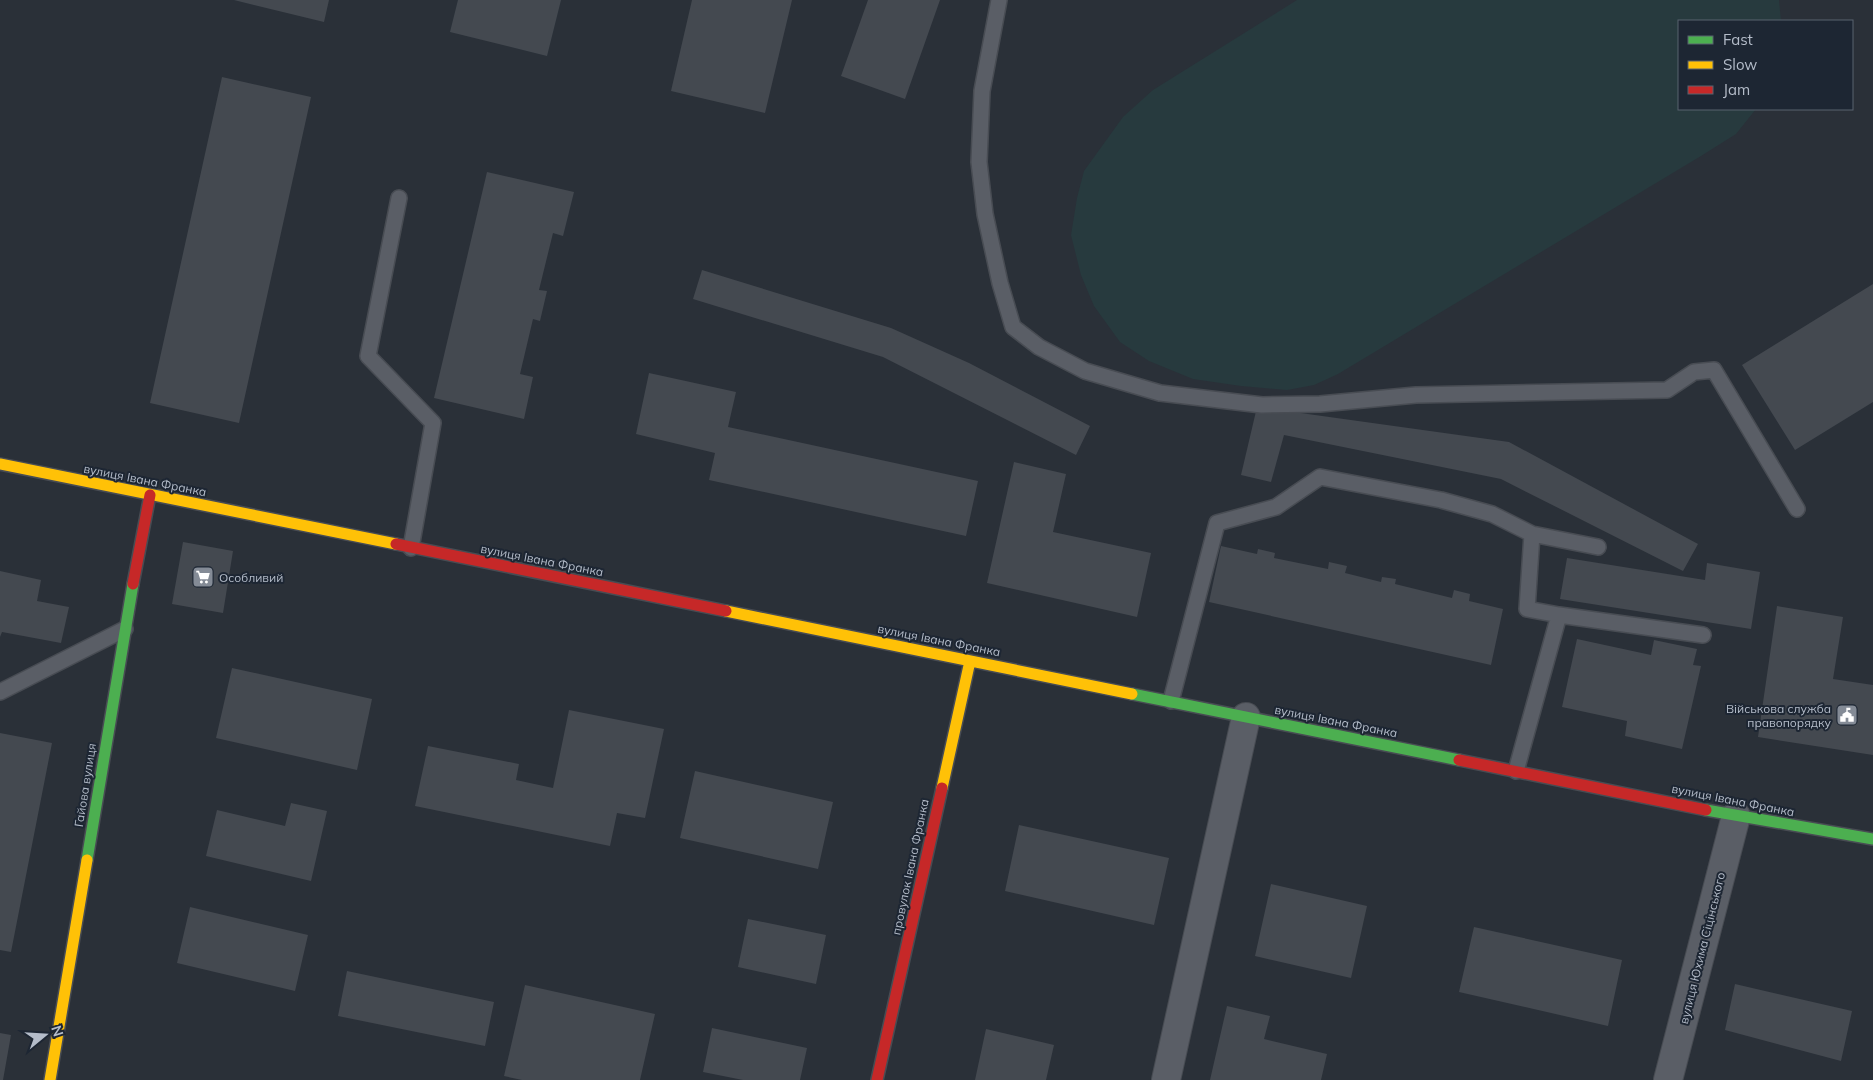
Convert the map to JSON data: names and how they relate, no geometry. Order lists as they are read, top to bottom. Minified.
{"streets":{"main road":["вулиця Івана Франка","Гайова вулиця","провулок Івана Франка"],"street":["вулиця Юхима Сіцінського"]},"crossings":[["вулиця Івана Франка","Гайова вулиця"],["вулиця Івана Франка","провулок Івана Франка"],["вулиця Івана Франка","вулиця Юхима Сіцінського"]],"places":{"supermarket":["Особливий"],"public building":["Військова служба правопорядку"]},"legend":["Fast","Slow","Jam"],"north":"right"}
